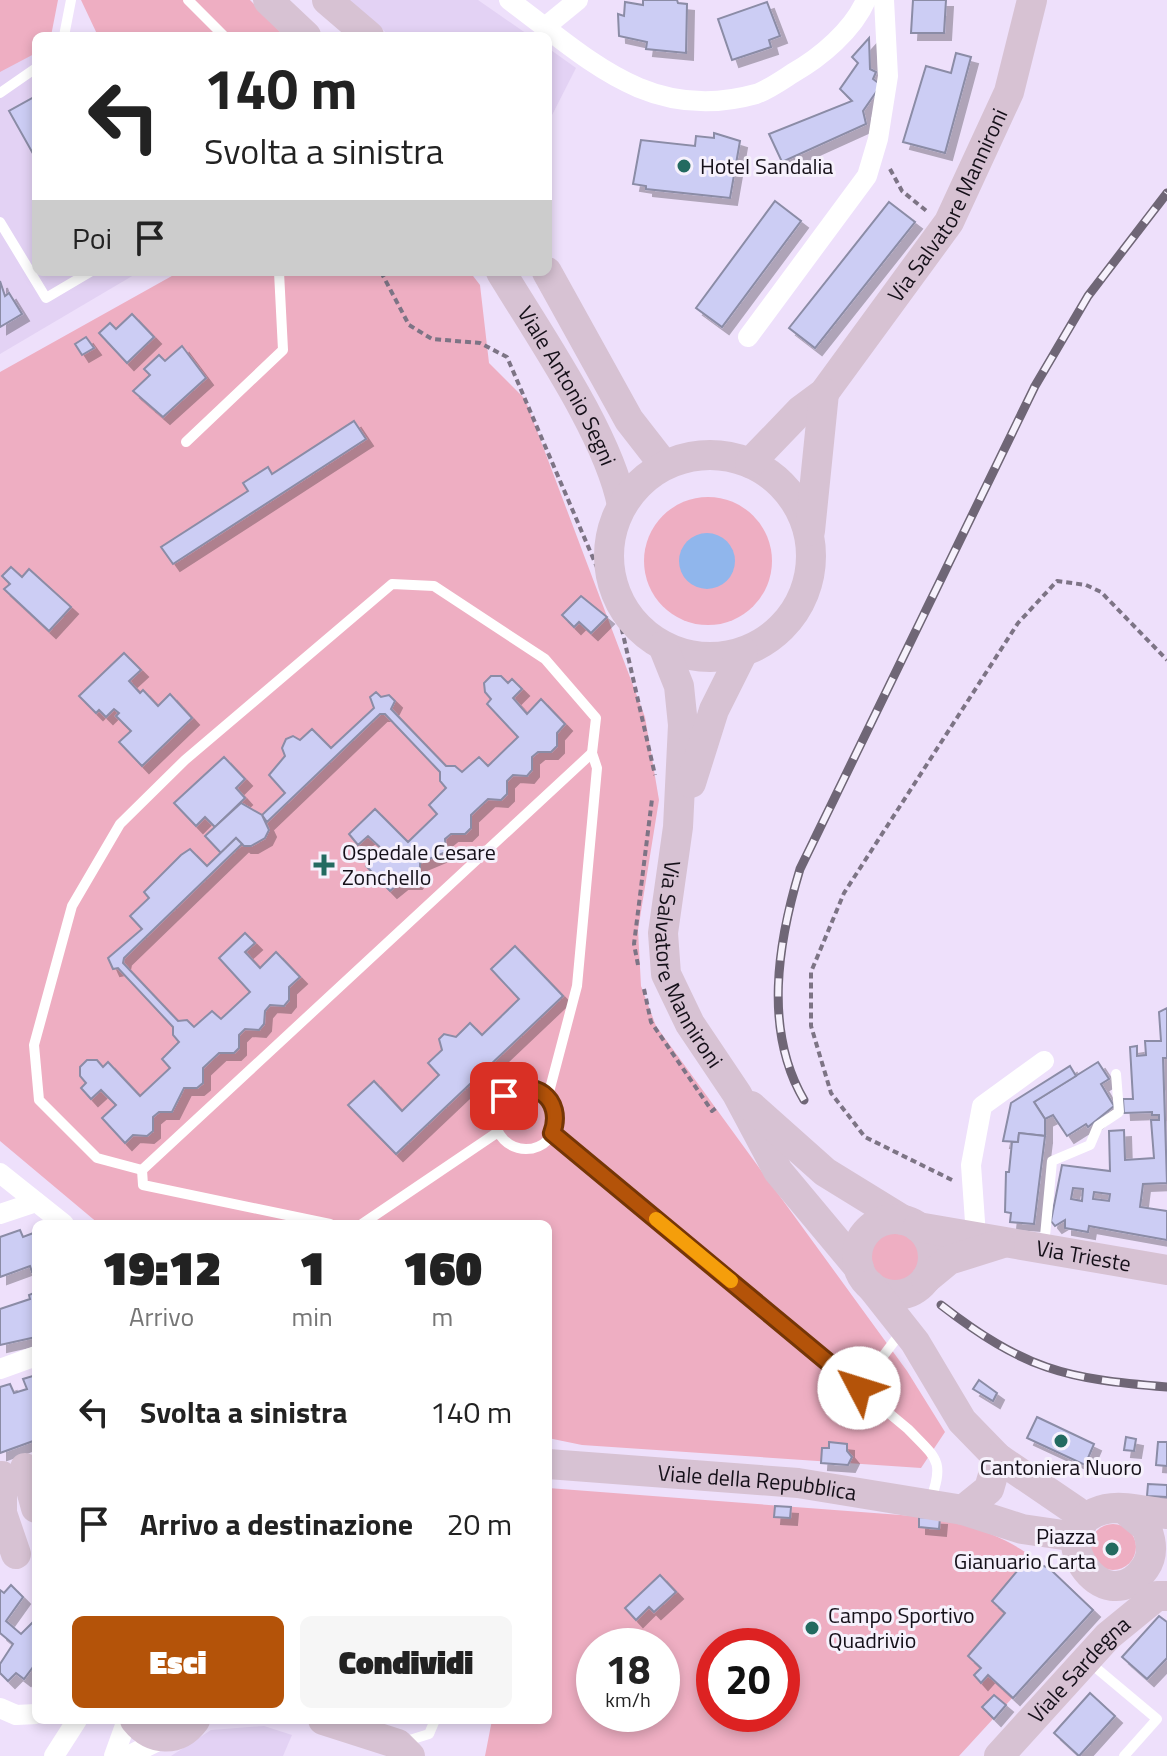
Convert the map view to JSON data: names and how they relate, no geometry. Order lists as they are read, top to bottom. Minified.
{"streets":{"main road":["Via Salvatore Mannironi","Viale Antonio Segni","Via Trieste","Viale della Repubblica","Viale Sardegna"]},"crossings":[["Via Salvatore Mannironi","Viale Antonio Segni"],["Via Salvatore Mannironi","Via Trieste"]],"places":{"other":["Hotel Sandalia","Cantoniera Nuoro","Piazza Gianuario Carta","Campo Sportivo Quadrivio"],"health":["Ospedale Cesare Zonchello"]},"page":{"turn":["140 m","Svolta a sinistra"],"then":"Poi","eta":["19:12","Arrivo","1","min","160","m"],"list":[{"name":"Svolta a sinistra","value":"140 m"},{"name":"Arrivo a destinazione","value":"20 m"}],"buttons":["Esci","Condividi"],"speed":"18 km/h","limit":"20"}}
